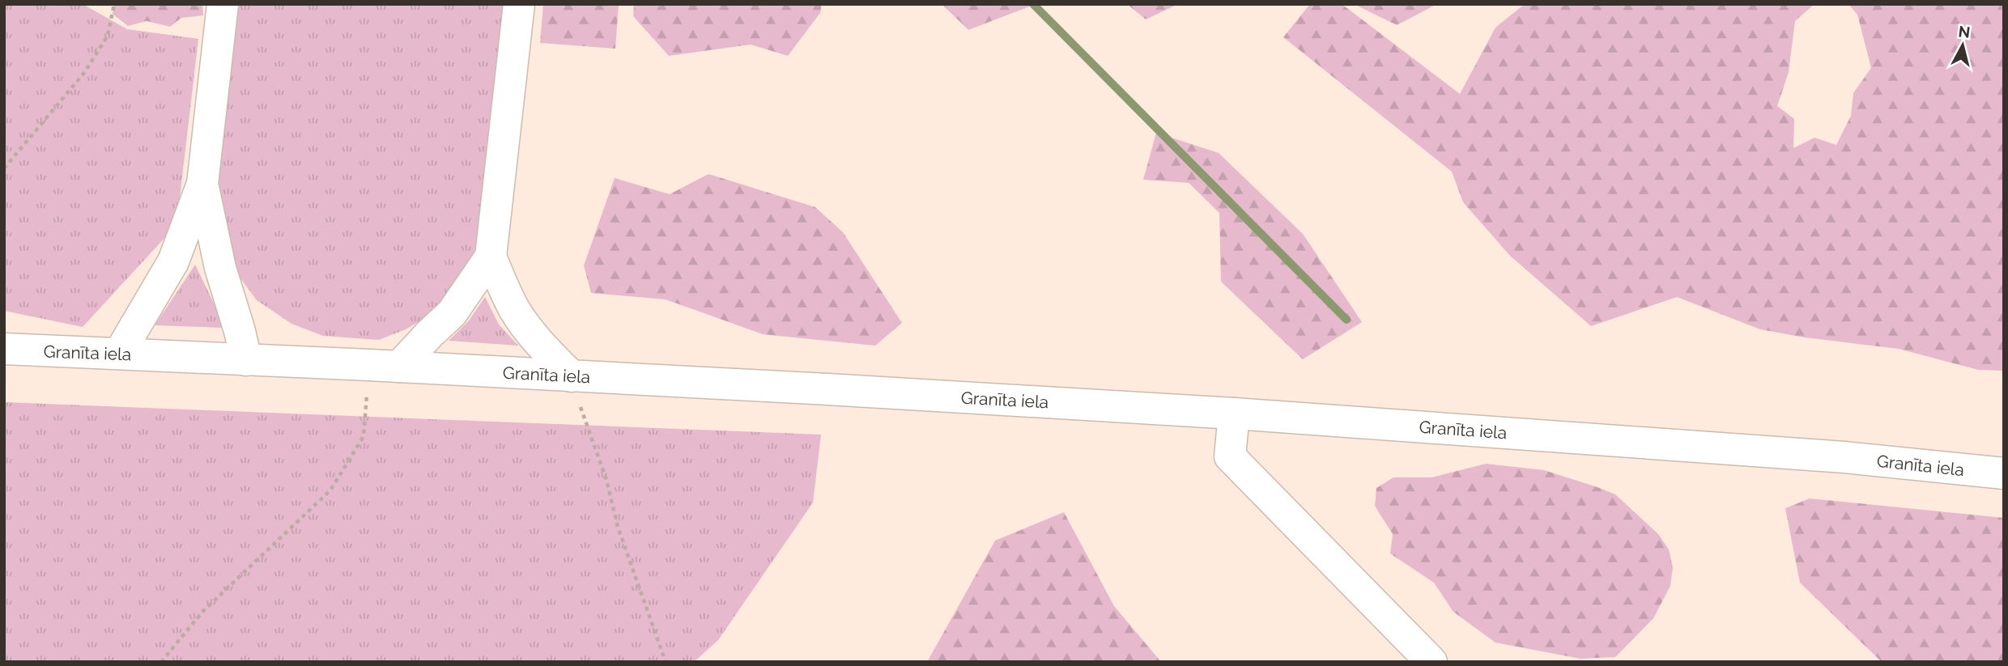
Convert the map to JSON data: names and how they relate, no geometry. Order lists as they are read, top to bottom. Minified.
{"streets":{"main road":["Granīta iela"]},"north":"top"}
